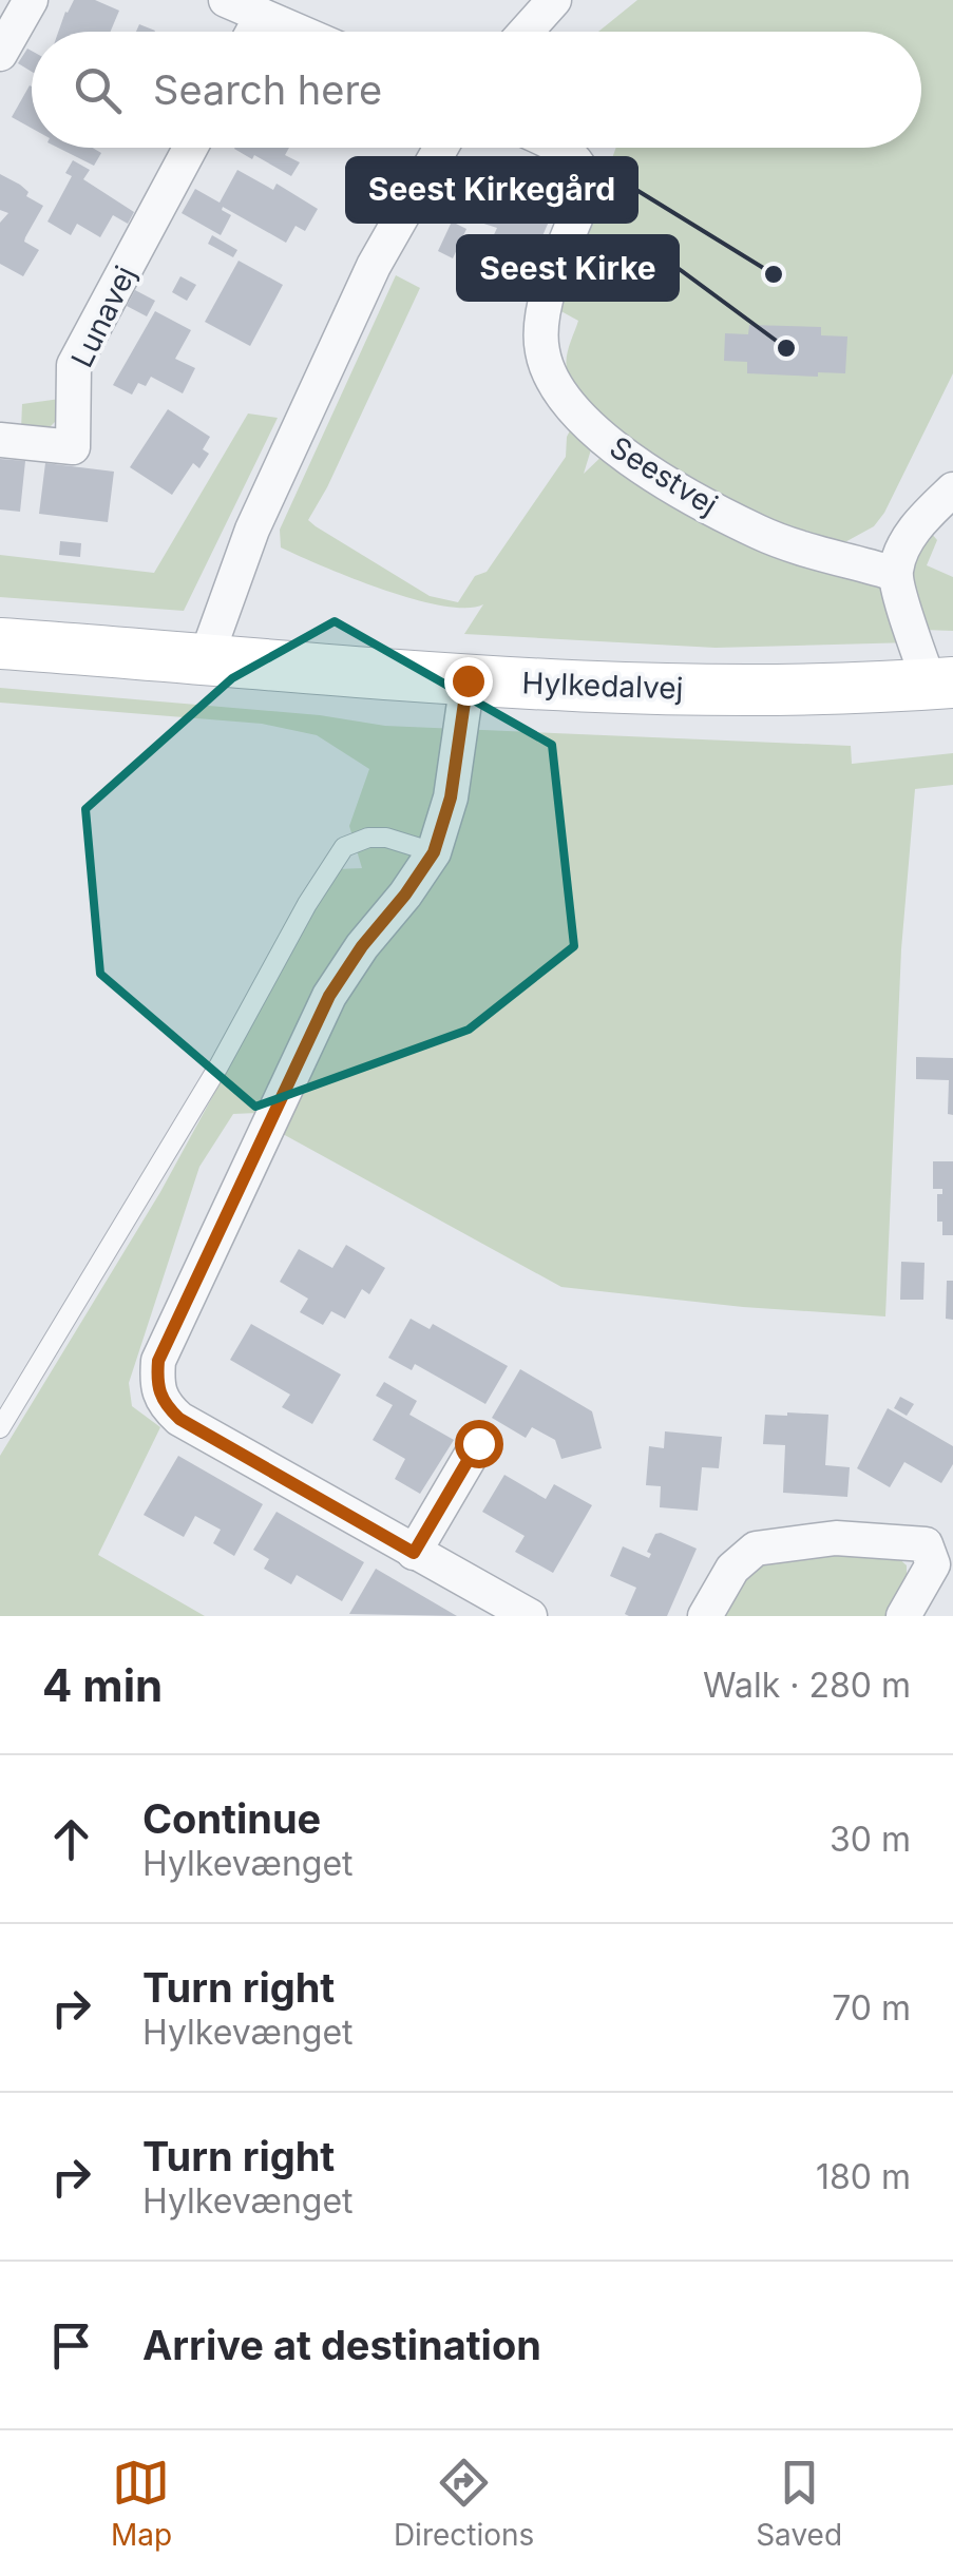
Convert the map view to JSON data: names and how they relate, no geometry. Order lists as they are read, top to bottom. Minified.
{"streets":{"street":["Lunavej","Seestvej","Hylkedalvej"]},"places":["Seest Kirkegård","Seest Kirke"],"page":{"search":"Search here","heading":["4 min","Walk · 280 m"],"list":[["Continue","Hylkevænget","30 m"],["Turn right","Hylkevænget","70 m"],["Turn right","Hylkevænget","180 m"],"Arrive at destination"],"nav":["Map","Directions","Saved"]}}
